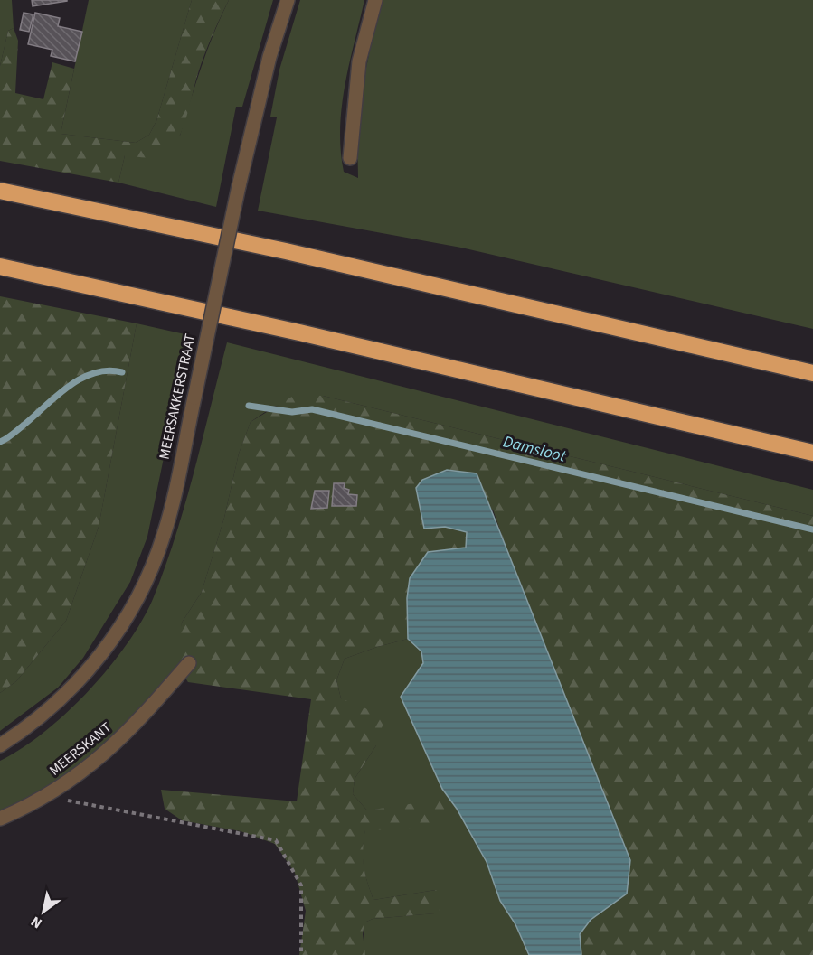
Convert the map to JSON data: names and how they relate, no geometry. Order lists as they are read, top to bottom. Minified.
{"streets":{"street":["MEERSAKKERSTRAAT","MEERSKANT"]},"water":["Damsloot"],"north":"bottom left"}
